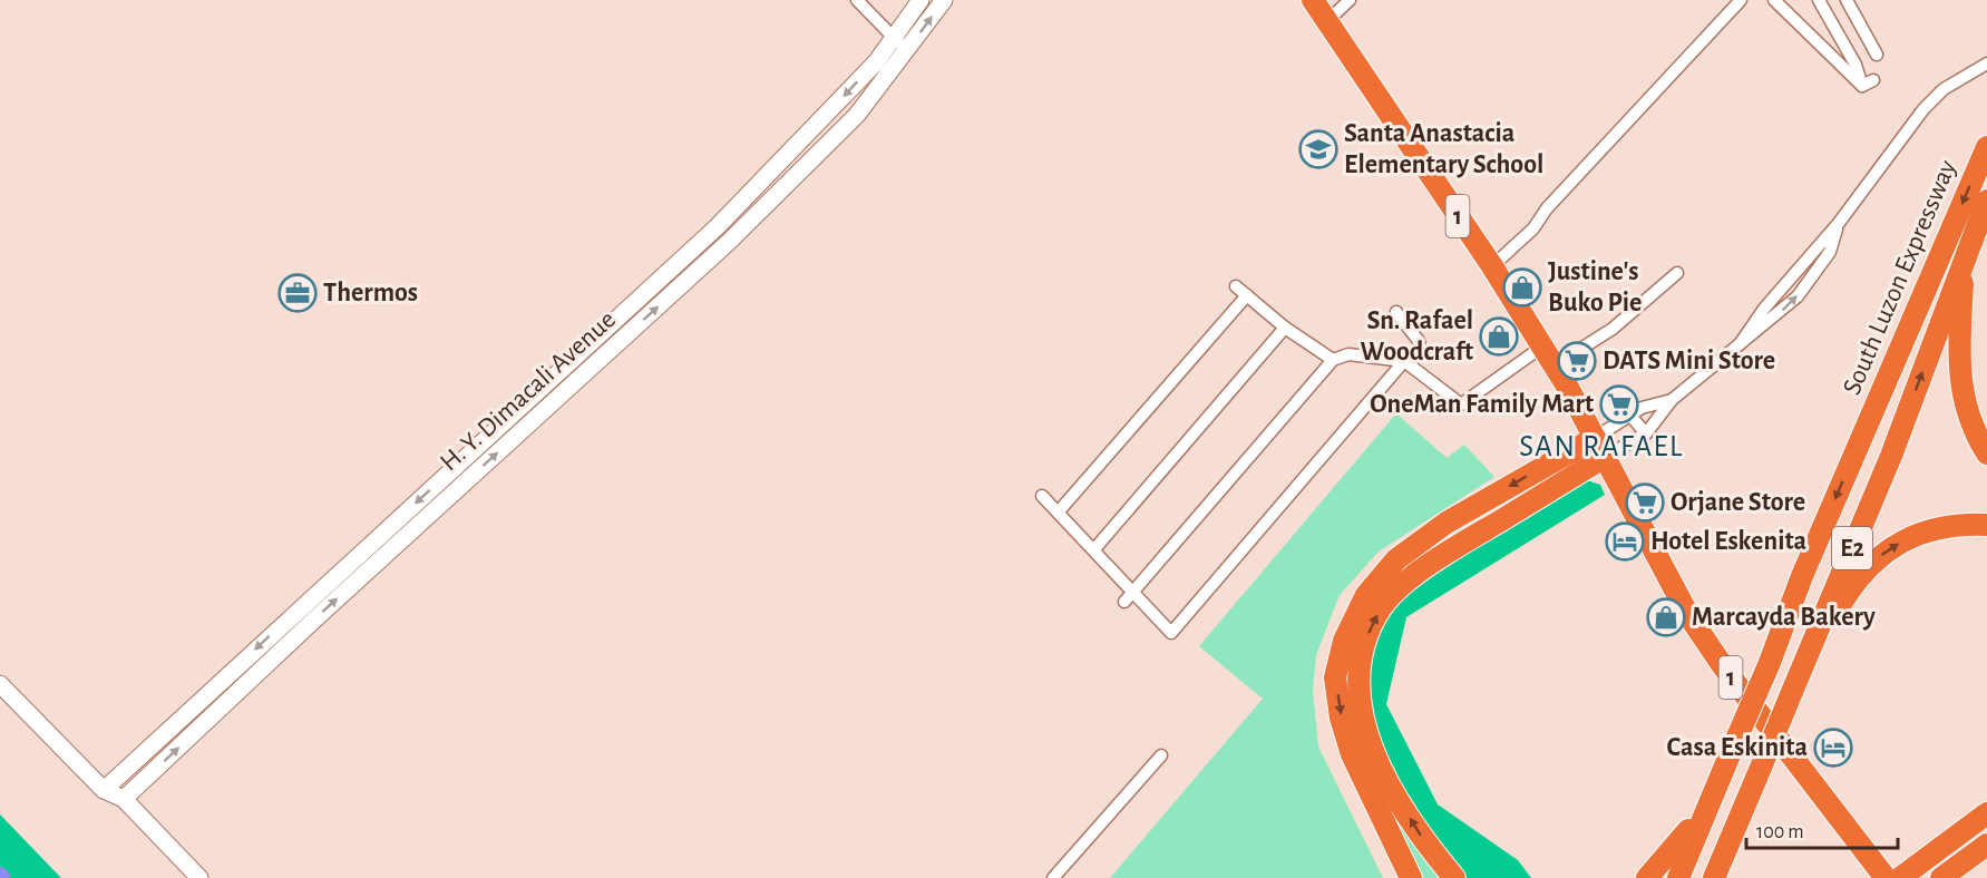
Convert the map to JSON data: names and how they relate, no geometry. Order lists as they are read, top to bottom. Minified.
{"streets":{"highway":["1","South Luzon Expressway","E2"],"street":["H. Y. Dimacali Avenue"]},"crossings":[["South Luzon Expressway","E2"]],"districts":["SAN RAFAEL"],"places":{"school or university":["Santa Anastacia Elementary School"],"shop":["Justine's Buko Pie","Sn. Rafael Woodcraft","Marcayda Bakery"],"office":["Thermos"],"supermarket":["DATS Mini Store","OneMan Family Mart","Orjane Store"],"hotel":["Hotel Eskenita","Casa Eskinita"]},"scale_bar":"100 m"}
